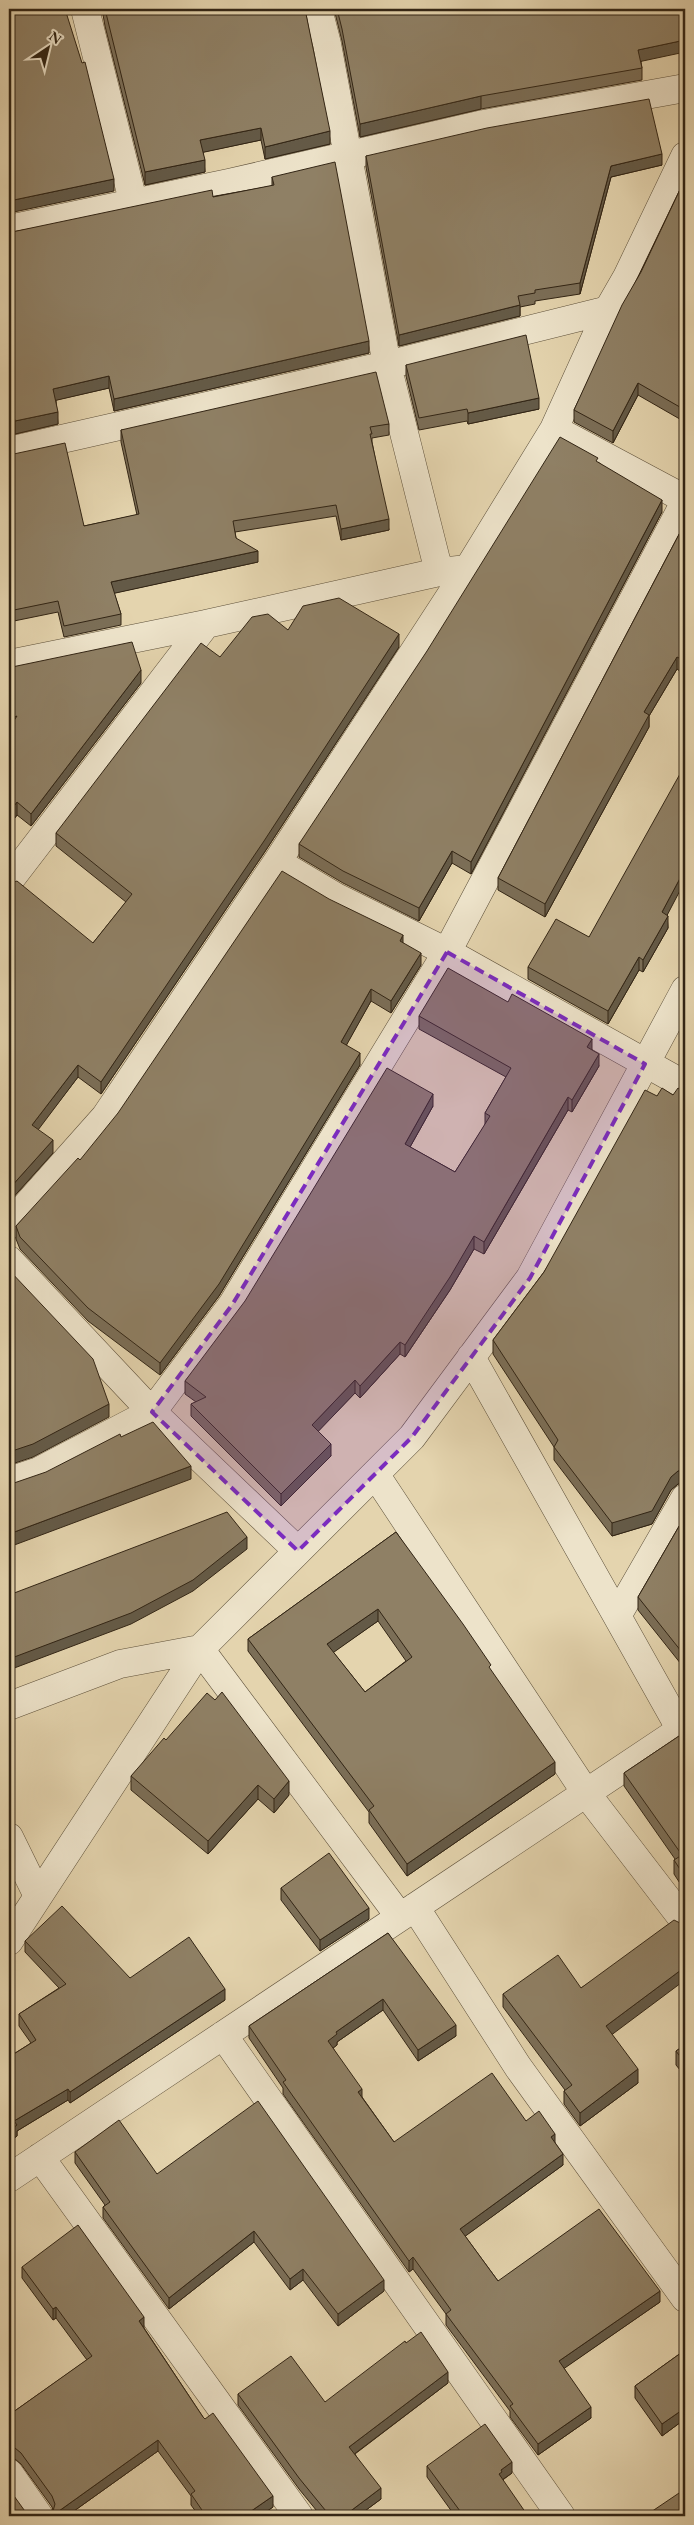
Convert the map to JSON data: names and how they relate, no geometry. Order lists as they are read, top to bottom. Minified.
{"north":"top right"}
